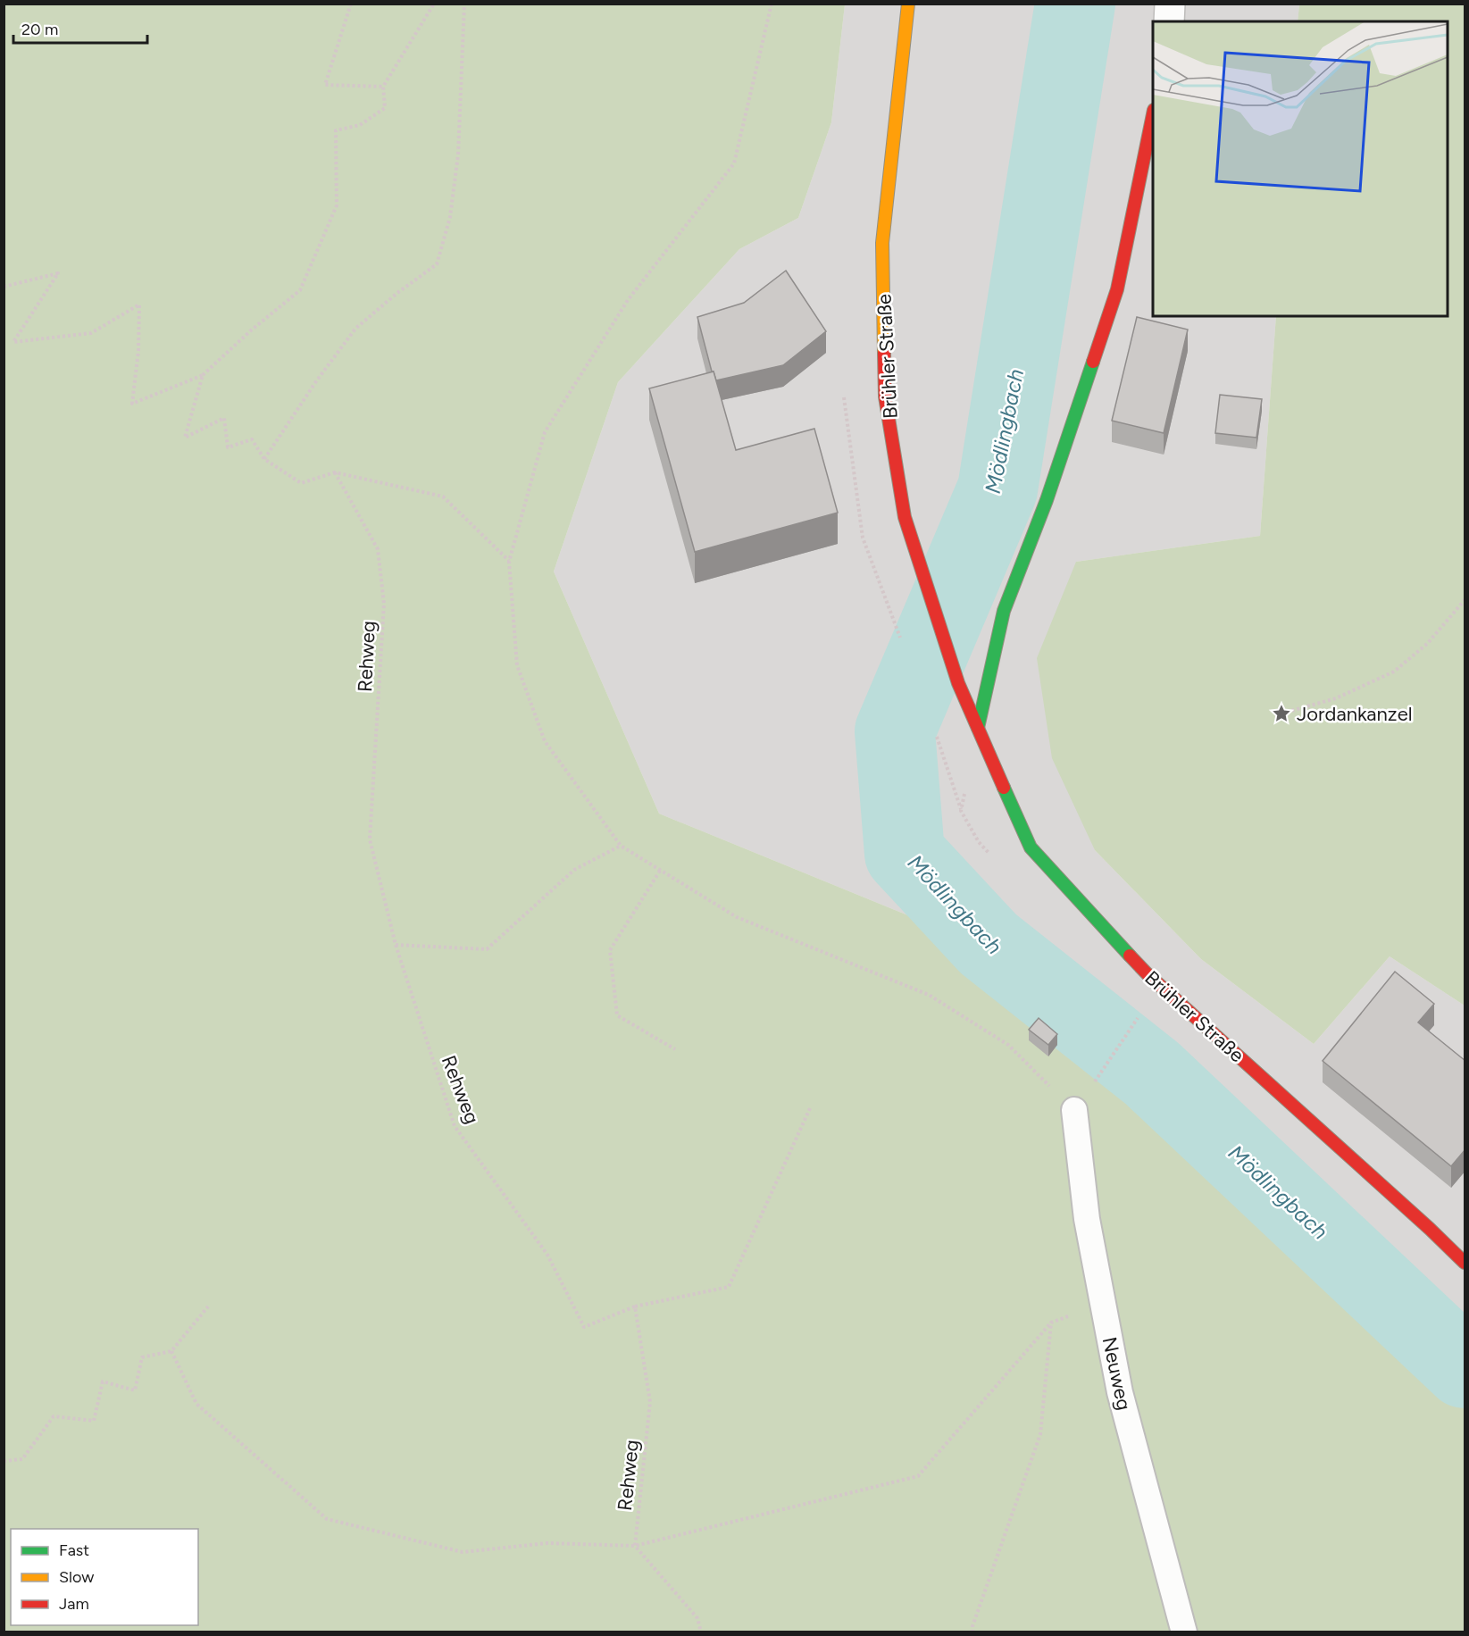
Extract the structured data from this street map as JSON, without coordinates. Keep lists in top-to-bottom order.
{
  "streets": {
    "main road": ["Brühler Straße"],
    "lane": ["Neuweg"],
    "path": ["Rehweg"]
  },
  "water": ["Mödlingbach"],
  "places": {
    "place": ["Jordankanzel"]
  },
  "legend": ["Fast", "Slow", "Jam"],
  "scale_bar": "20 m"
}
